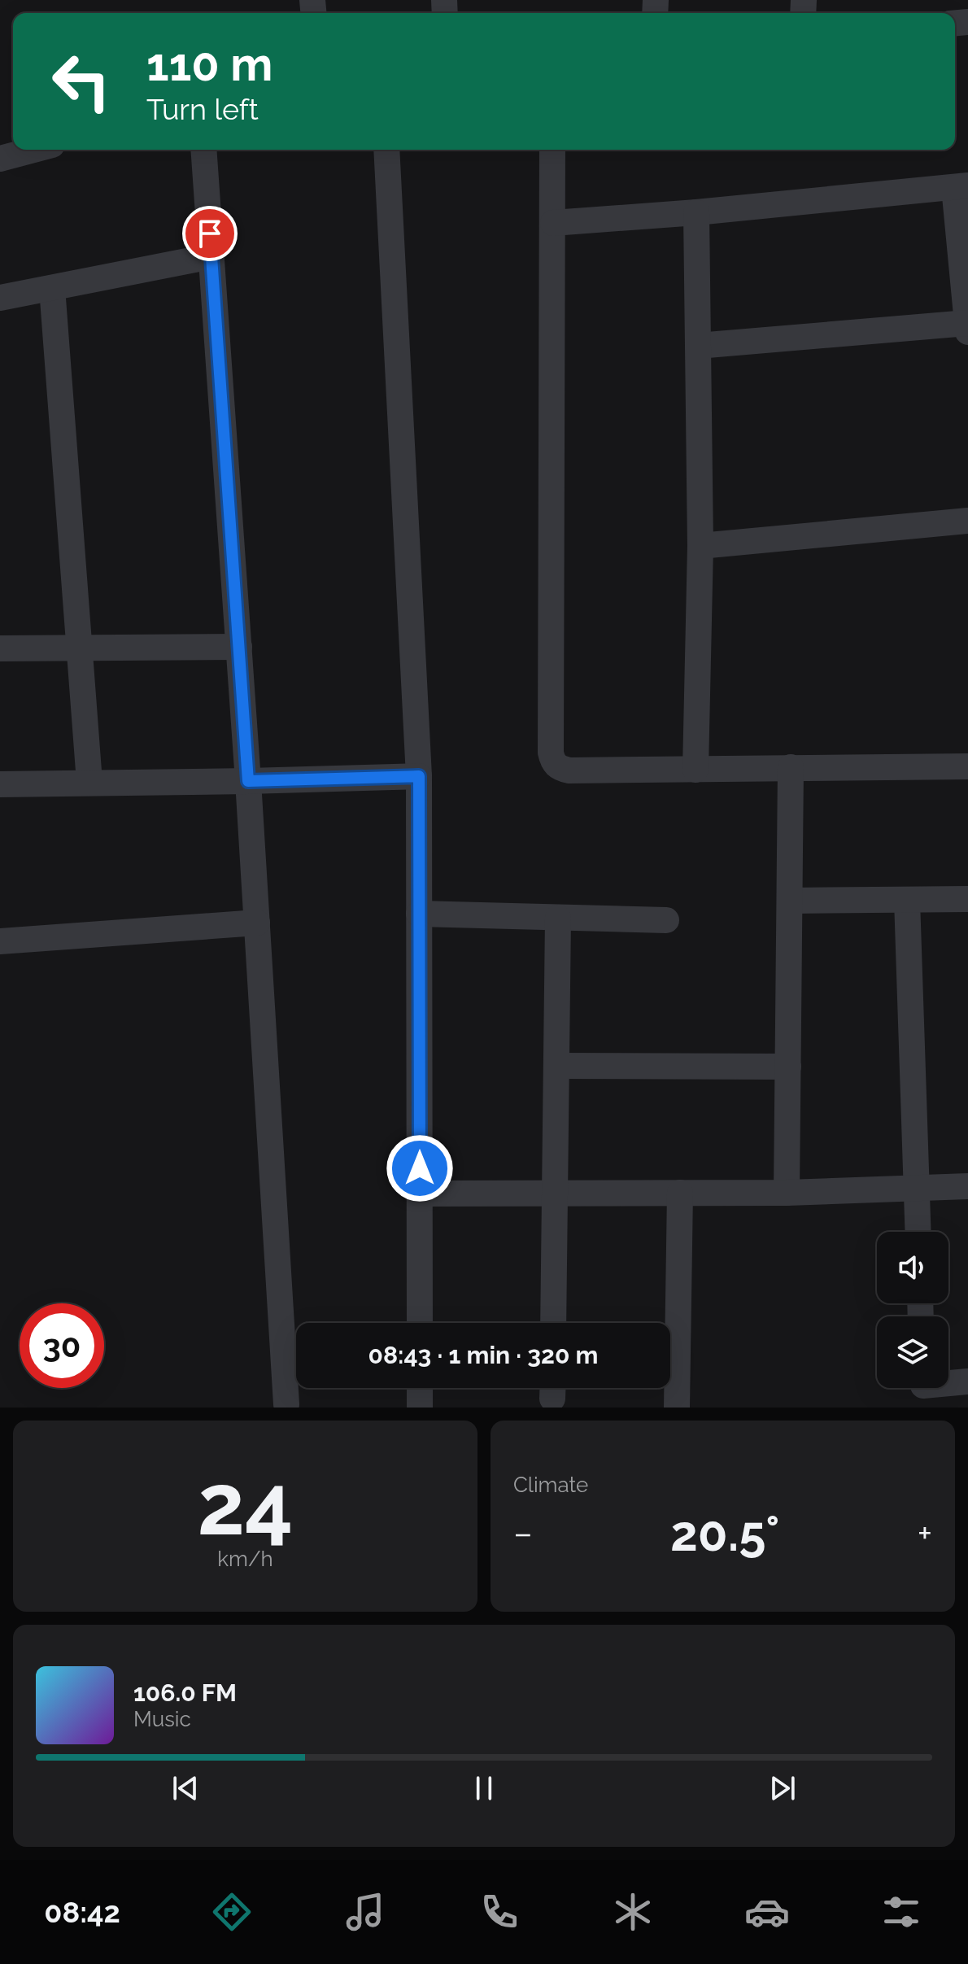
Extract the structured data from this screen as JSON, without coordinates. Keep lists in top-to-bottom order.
{
  "page": {
    "turn": ["110 m", "Turn left"],
    "limit": "30",
    "trip": "08:43 · 1 min · 320 m",
    "tile": [
      ["24", "km/h"],
      "Climate"
    ],
    "heat": ["−", "20.5°", "+"],
    "song": ["106.0 FM", "Music"],
    "tabs": "08:42"
  }
}
